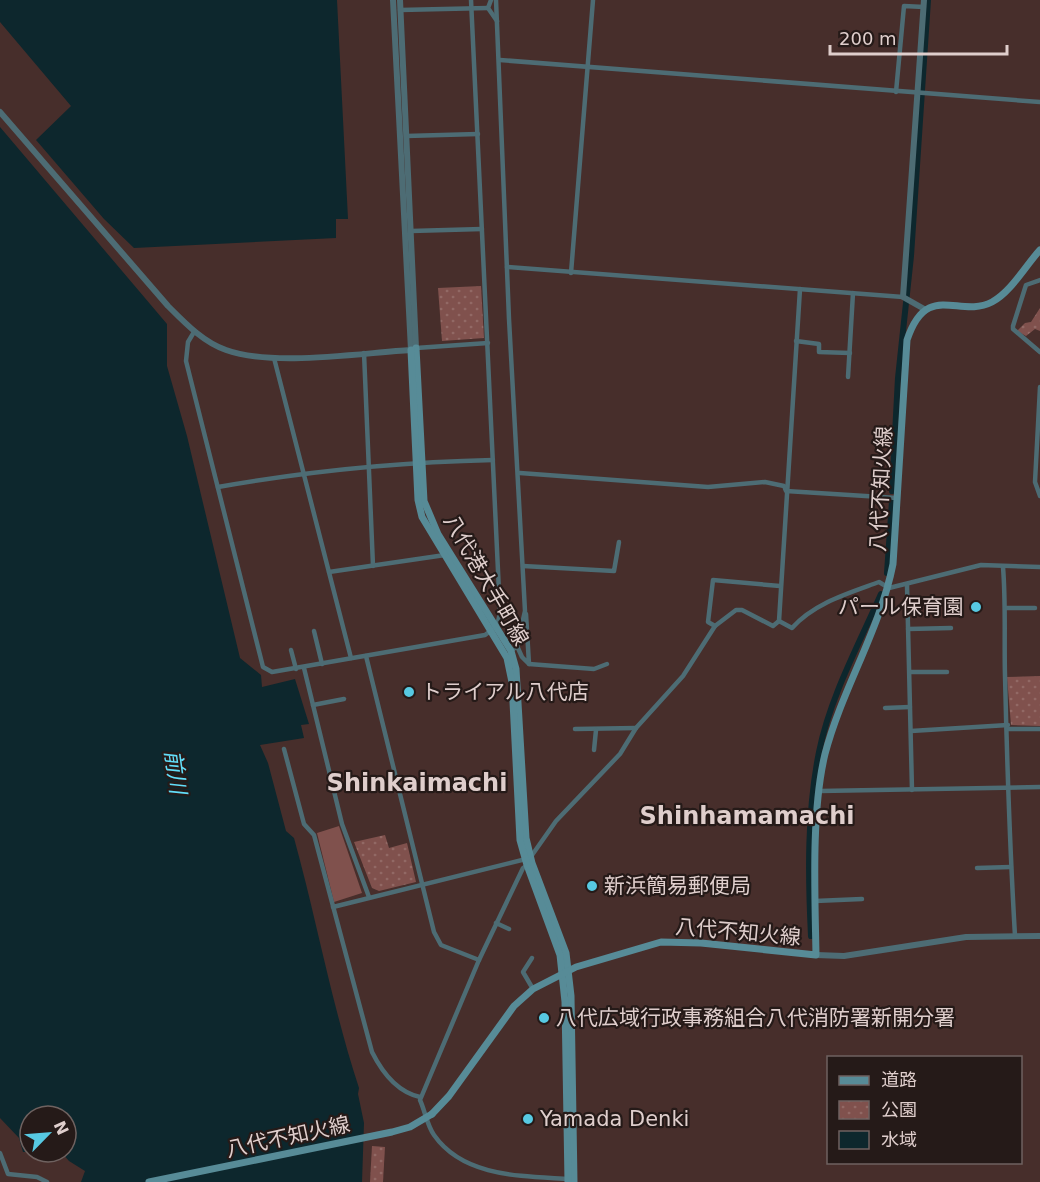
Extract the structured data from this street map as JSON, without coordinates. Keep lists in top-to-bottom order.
{
  "streets": {
    "main road": ["八代不知火線", "八代港大手町線"]
  },
  "crossings": [
    ["八代不知火線", "八代港大手町線"]
  ],
  "districts": ["Shinkaimachi", "Shinhamamachi"],
  "water": ["前川"],
  "places": [
    "パール保育園",
    "トライアル八代店",
    "新浜簡易郵便局",
    "八代広域行政事務組合八代消防署新開分署",
    "Yamada Denki"
  ],
  "legend": ["道路", "公園", "水域"],
  "scale_bar": "200 m",
  "north": "top right"
}
